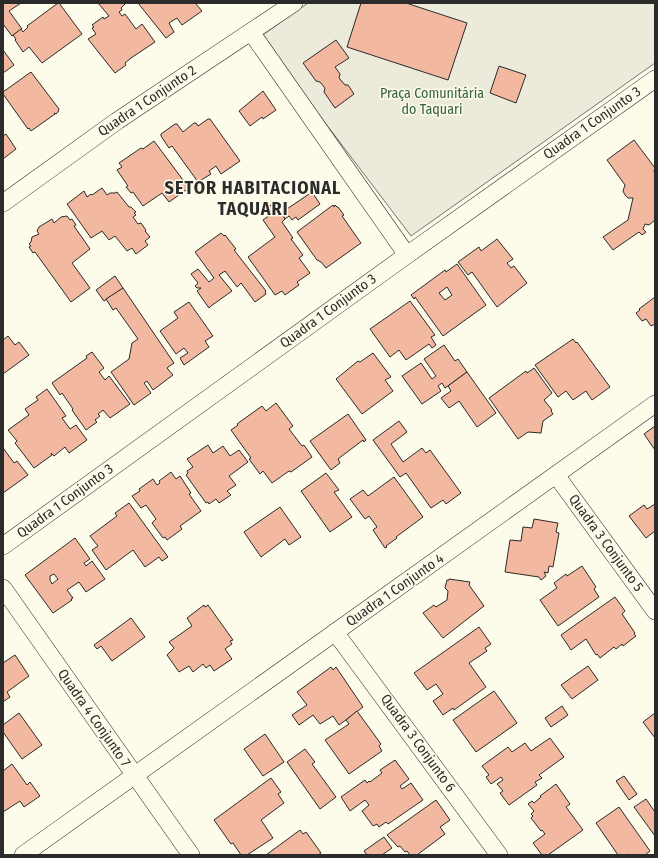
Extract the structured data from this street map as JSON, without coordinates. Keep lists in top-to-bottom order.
{
  "streets": {
    "street": [
      "Quadra 1 Conjunto 2",
      "Quadra 1 Conjunto 3",
      "Quadra 3 Conjunto 5",
      "Quadra 1 Conjunto 4",
      "Quadra 4 Conjunto 7",
      "Quadra 3 Conjunto 6"
    ]
  },
  "crossings": [
    ["Quadra 3 Conjunto 5", "Quadra 1 Conjunto 4"],
    ["Quadra 1 Conjunto 4", "Quadra 4 Conjunto 7"],
    ["Quadra 1 Conjunto 4", "Quadra 3 Conjunto 6"]
  ],
  "districts": ["SETOR HABITACIONAL TAQUARI"],
  "parks": ["Praça Comunitária do Taquari"]
}
